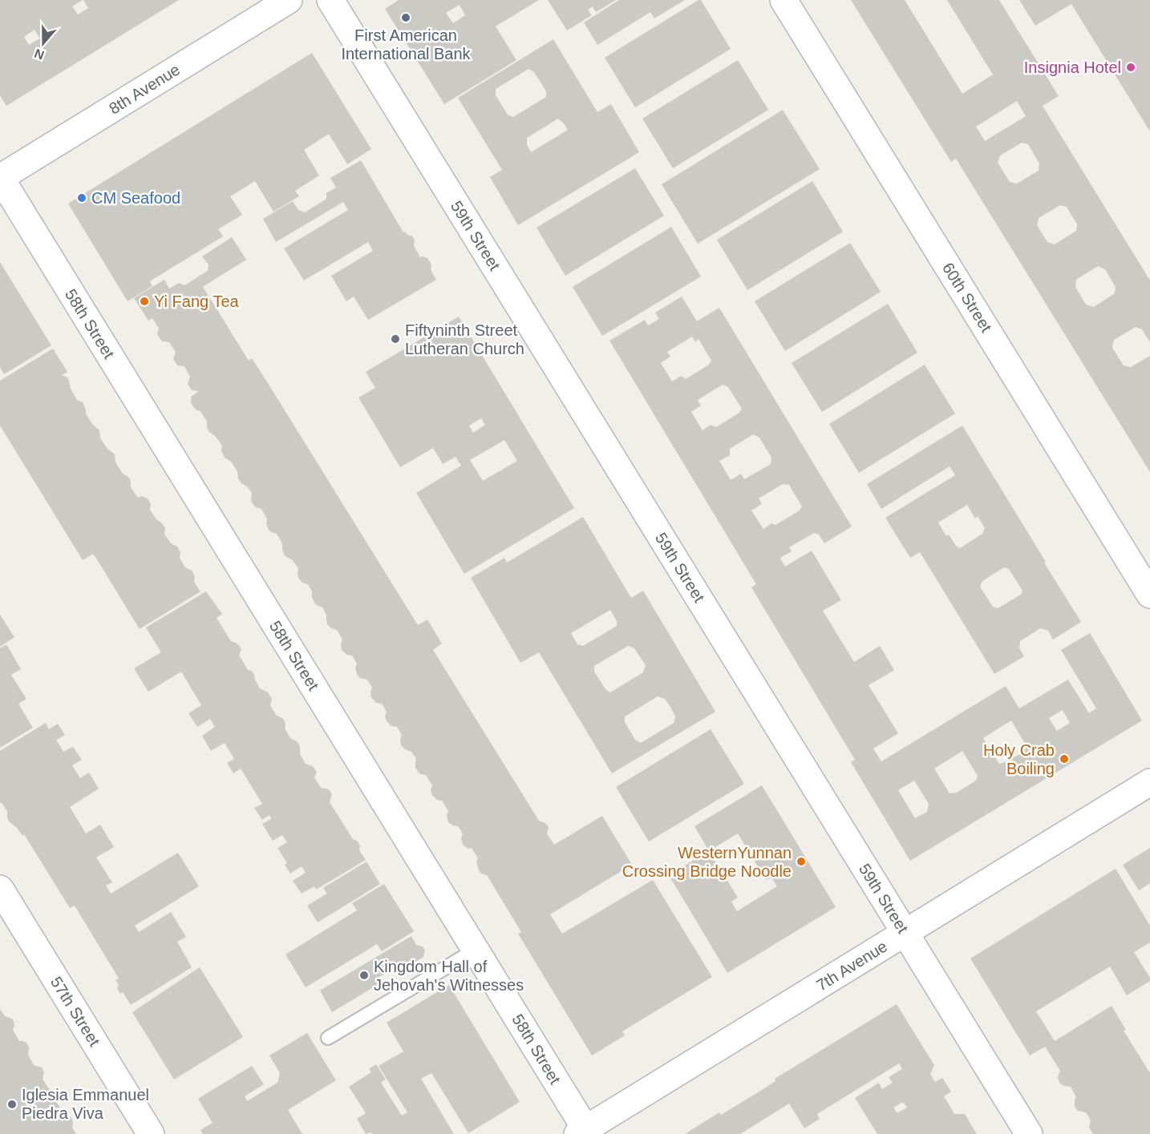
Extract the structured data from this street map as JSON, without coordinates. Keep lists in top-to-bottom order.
{
  "streets": {
    "street": [
      "8th Avenue",
      "59th Street",
      "60th Street",
      "58th Street",
      "7th Avenue",
      "57th Street"
    ]
  },
  "crossings": [
    ["8th Avenue", "58th Street"],
    ["59th Street", "7th Avenue"],
    ["58th Street", "7th Avenue"]
  ],
  "places": [
    "First American International Bank",
    "Insignia Hotel",
    "CM Seafood",
    "Yi Fang Tea",
    "Fiftyninth Street Lutheran Church",
    "Holy Crab Boiling",
    "WesternYunnan Crossing Bridge Noodle",
    "Kingdom Hall of Jehovah's Witnesses",
    "Iglesia Emmanuel Piedra Viva"
  ],
  "north": "bottom"
}
